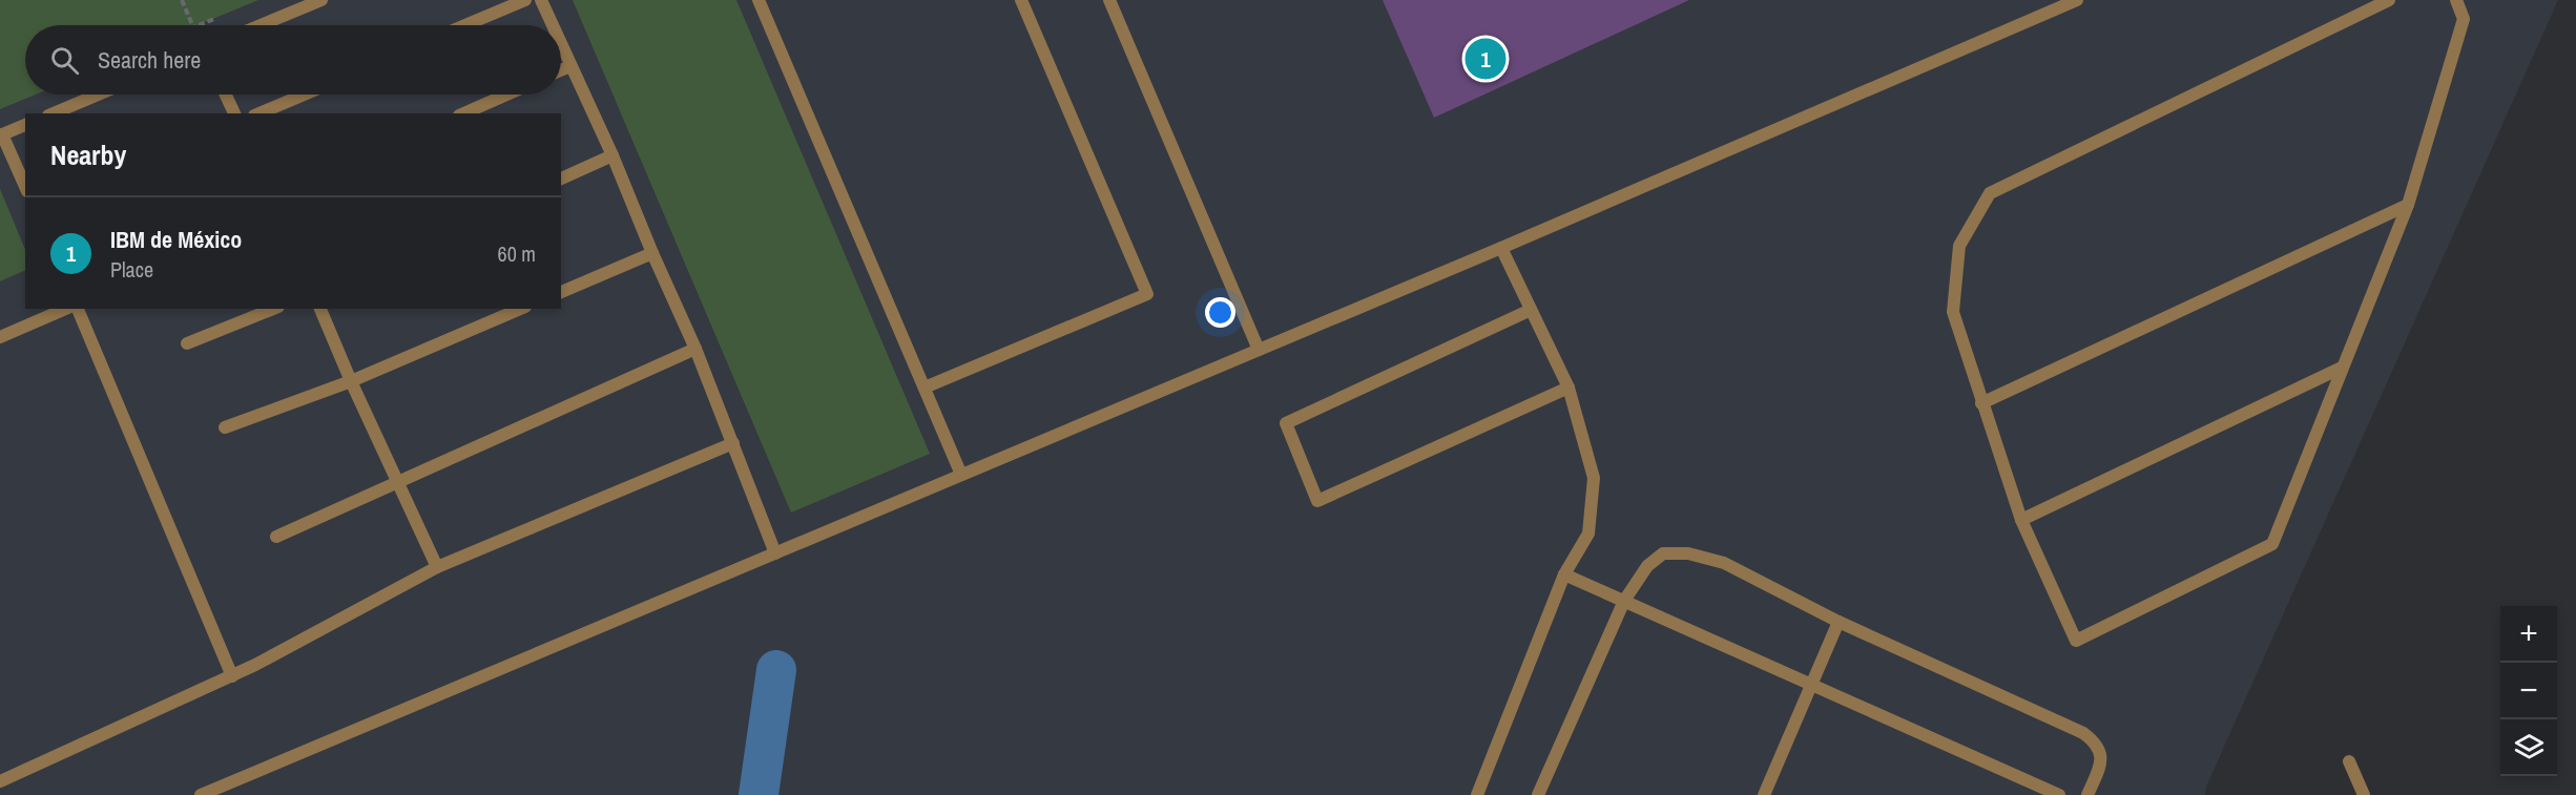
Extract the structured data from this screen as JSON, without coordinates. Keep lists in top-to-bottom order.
{
  "page": {
    "search": "Search here",
    "pins": "1",
    "heading": "Nearby",
    "list": [
      {
        "mark": "1",
        "name": "IBM de México",
        "note": "Place",
        "value": "60 m"
      }
    ],
    "map_buttons": ["+", "−"]
  }
}
